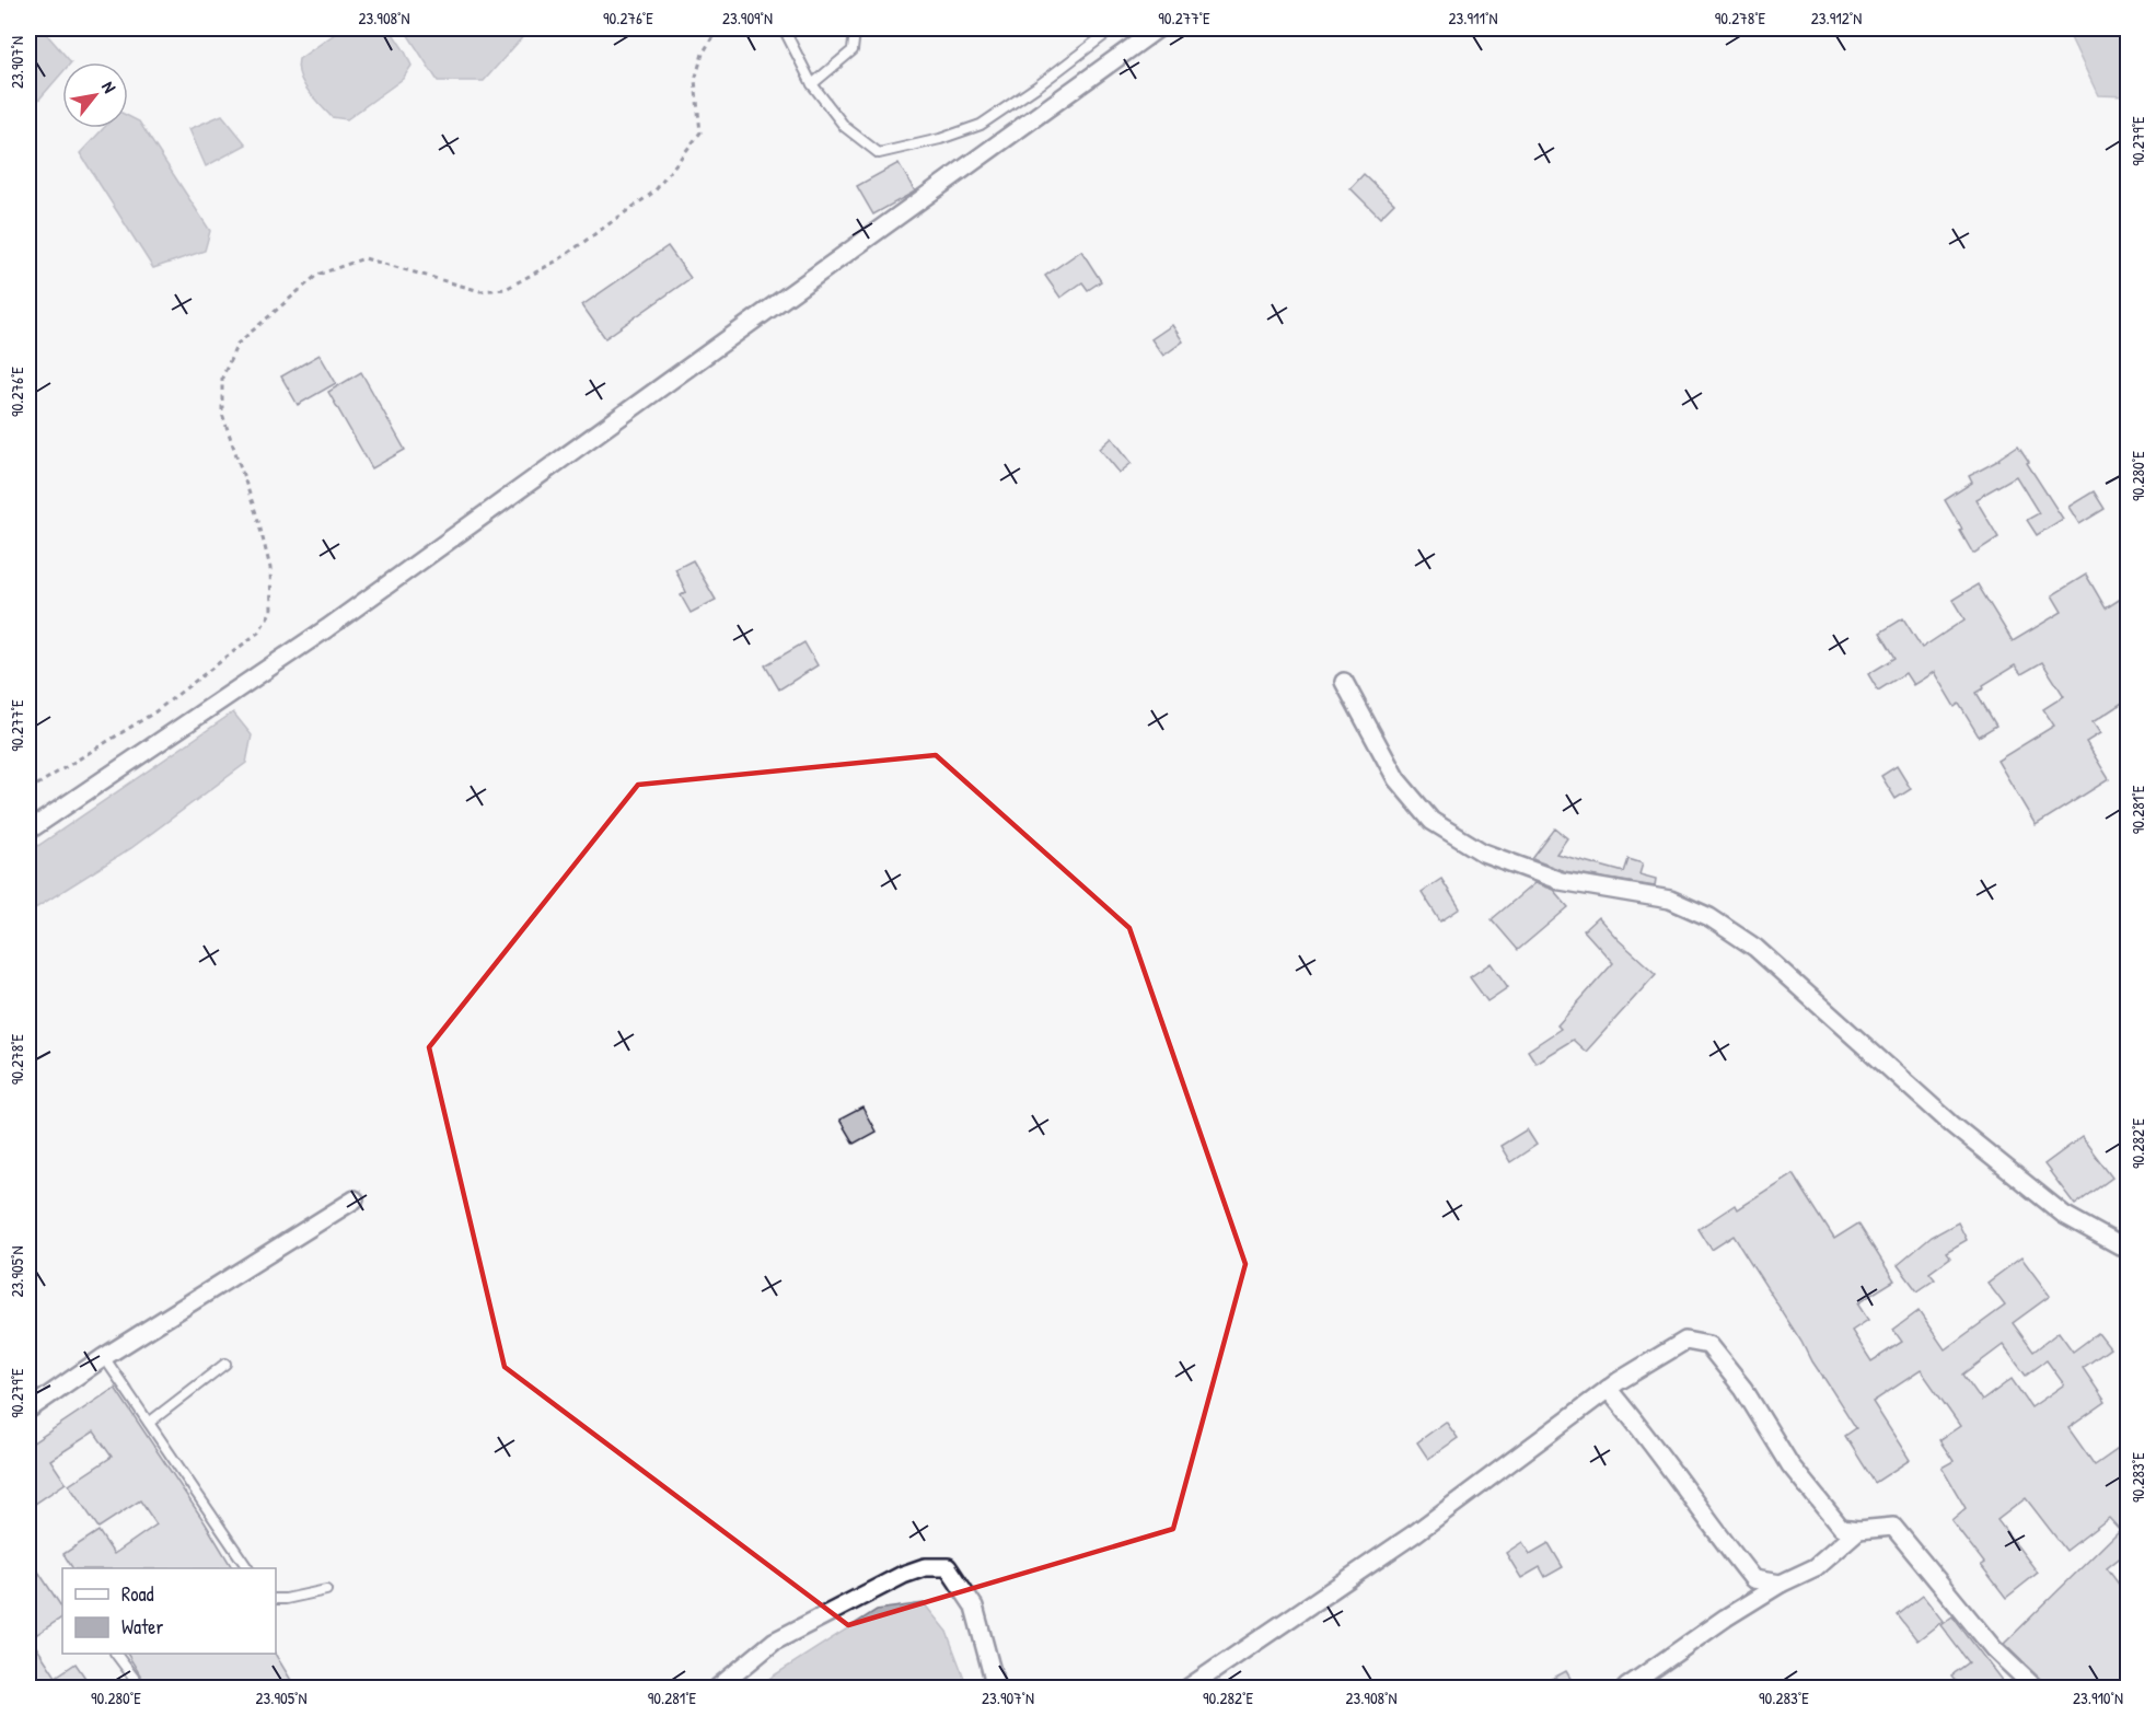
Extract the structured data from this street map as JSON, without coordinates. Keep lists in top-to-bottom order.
{
  "legend": ["Road", "Water"],
  "north": "top right",
  "coordinates": [
    "23.908°N",
    "90.276°E",
    "23.909°N",
    "90.277°E",
    "23.911°N",
    "90.278°E",
    "23.912°N",
    "23.907°N",
    "90.279°E",
    "90.280°E",
    "90.281°E",
    "90.282°E",
    "23.905°N",
    "90.283°E",
    "23.910°N"
  ]
}
